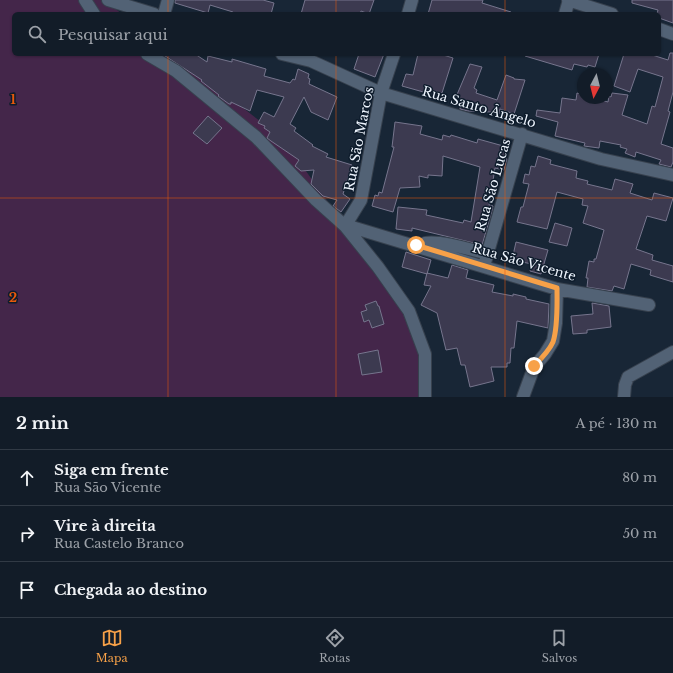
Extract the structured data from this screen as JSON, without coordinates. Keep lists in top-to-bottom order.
{
  "streets": {
    "street": [
      "Rua Santo Ângelo",
      "Rua São Marcos",
      "Rua São Lucas",
      "Rua São Vicente"
    ]
  },
  "crossings": [
    ["Rua Santo Ângelo", "Rua São Marcos"],
    ["Rua Santo Ângelo", "Rua São Lucas"],
    ["Rua São Marcos", "Rua São Vicente"],
    ["Rua São Lucas", "Rua São Vicente"]
  ],
  "north": "bottom",
  "page": {
    "search": "Pesquisar aqui",
    "heading": ["2 min", "A pé · 130 m"],
    "list": [
      ["Siga em frente", "Rua São Vicente", "80 m"],
      ["Vire à direita", "Rua Castelo Branco", "50 m"],
      "Chegada ao destino"
    ],
    "nav": ["Mapa", "Rotas", "Salvos"]
  },
  "grid": {
    "rows": ["1", "2"]
  }
}
